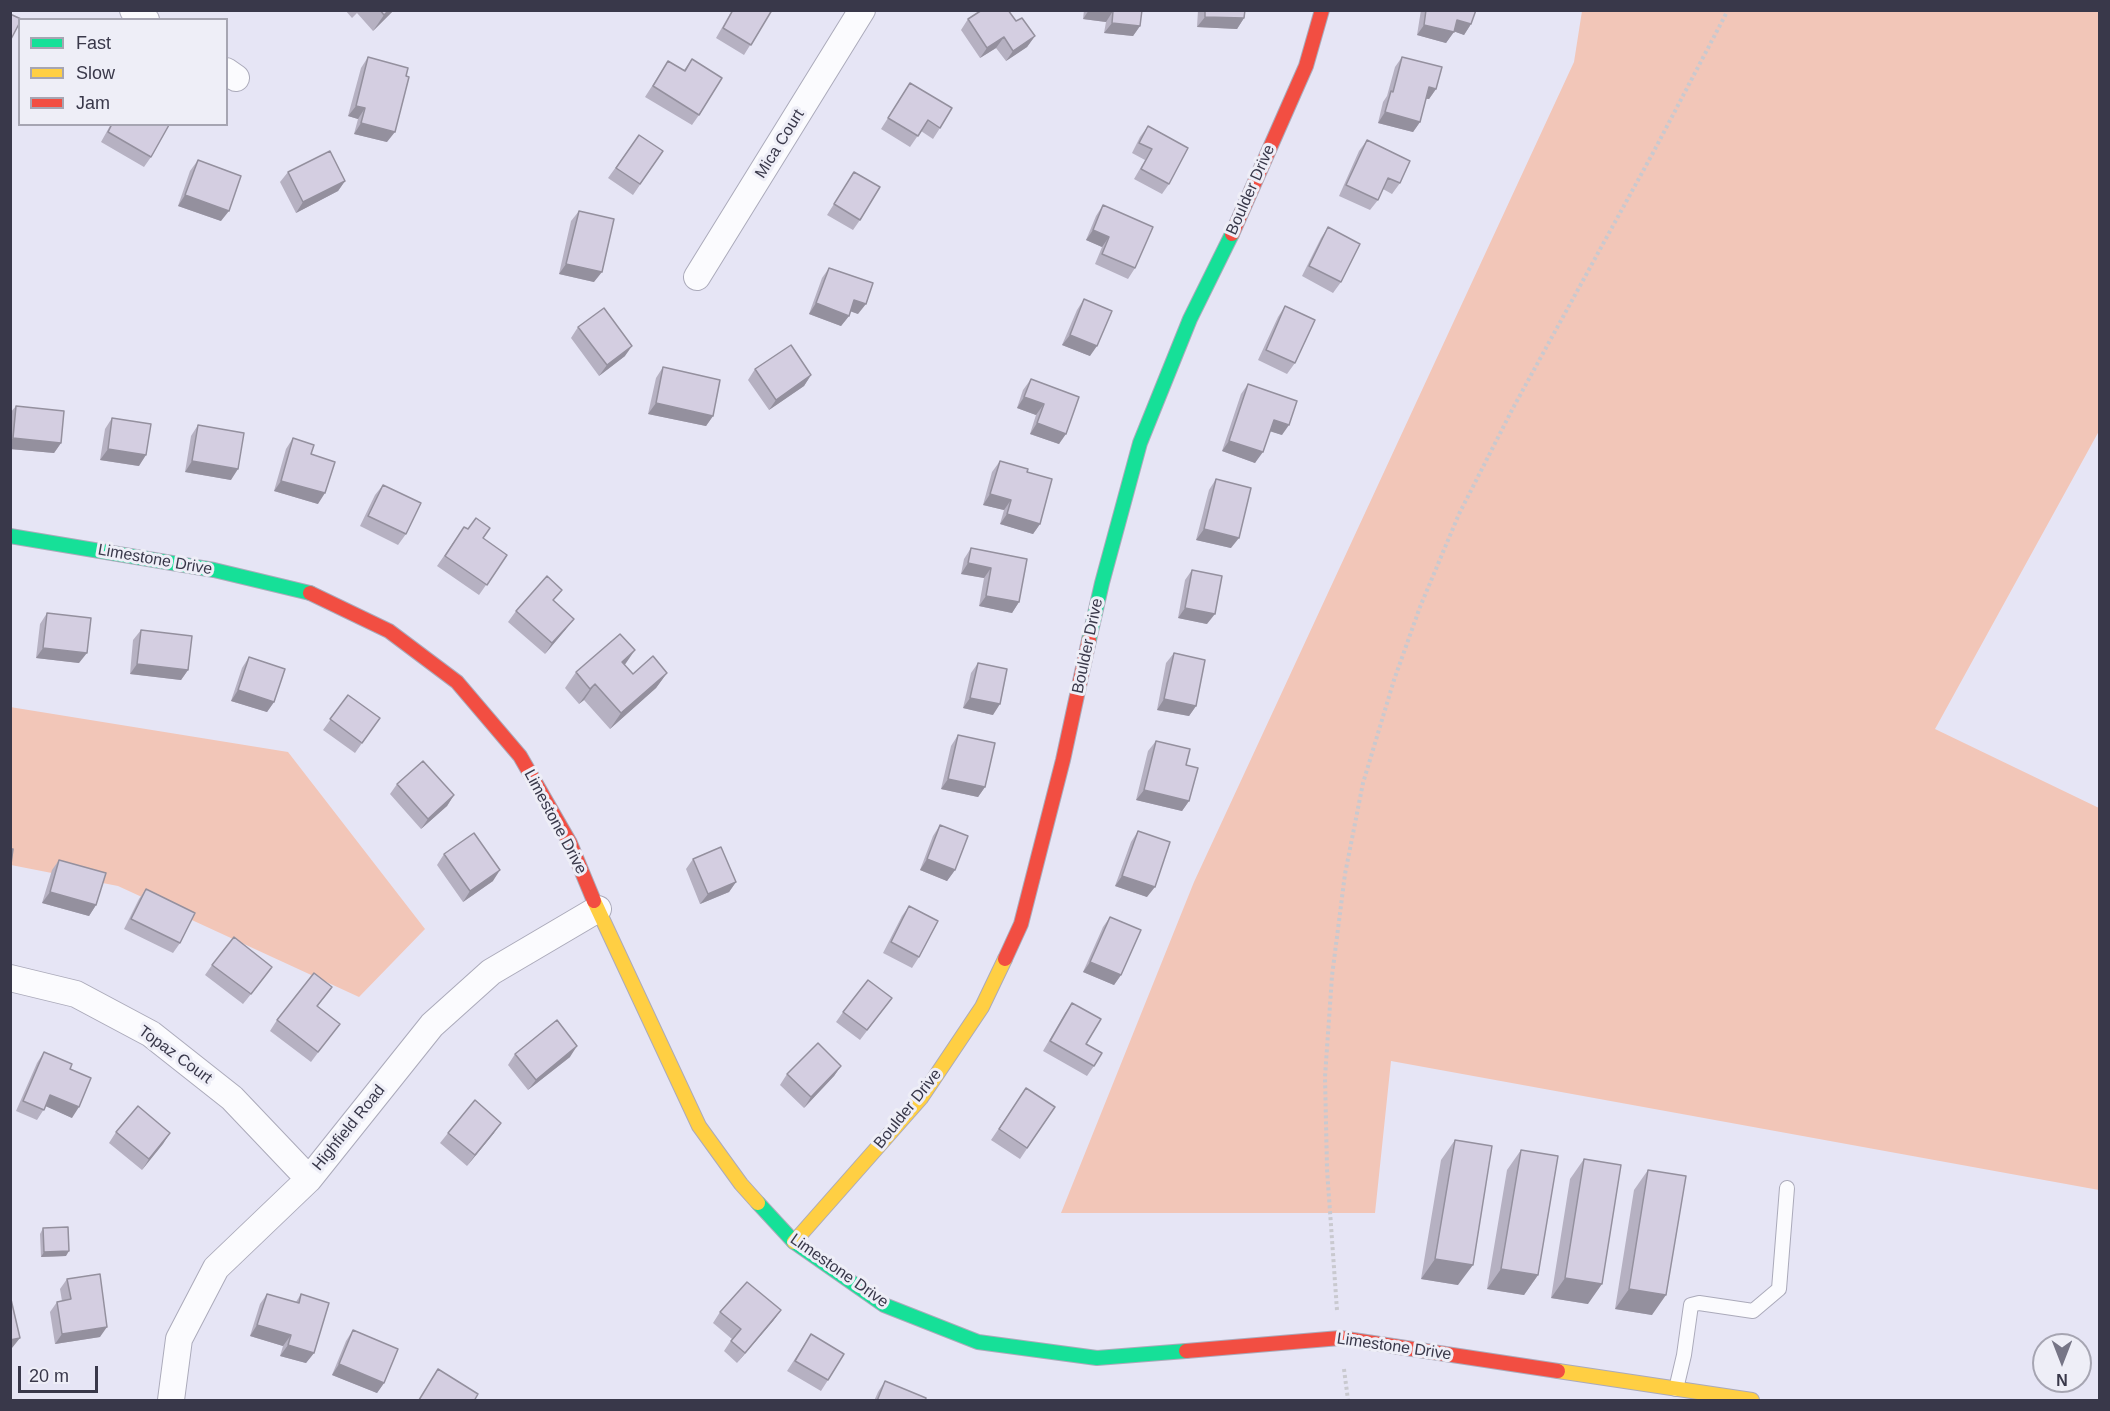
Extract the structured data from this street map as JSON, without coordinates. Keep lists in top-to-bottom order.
{
  "streets": {
    "street": [
      "Mica Court",
      "Boulder Drive",
      "Limestone Drive",
      "Topaz Court",
      "Highfield Road"
    ]
  },
  "crossings": [
    ["Boulder Drive", "Limestone Drive"],
    ["Limestone Drive", "Highfield Road"],
    ["Topaz Court", "Highfield Road"]
  ],
  "legend": ["Fast", "Slow", "Jam"],
  "scale_bar": "20 m",
  "north": "bottom"
}
